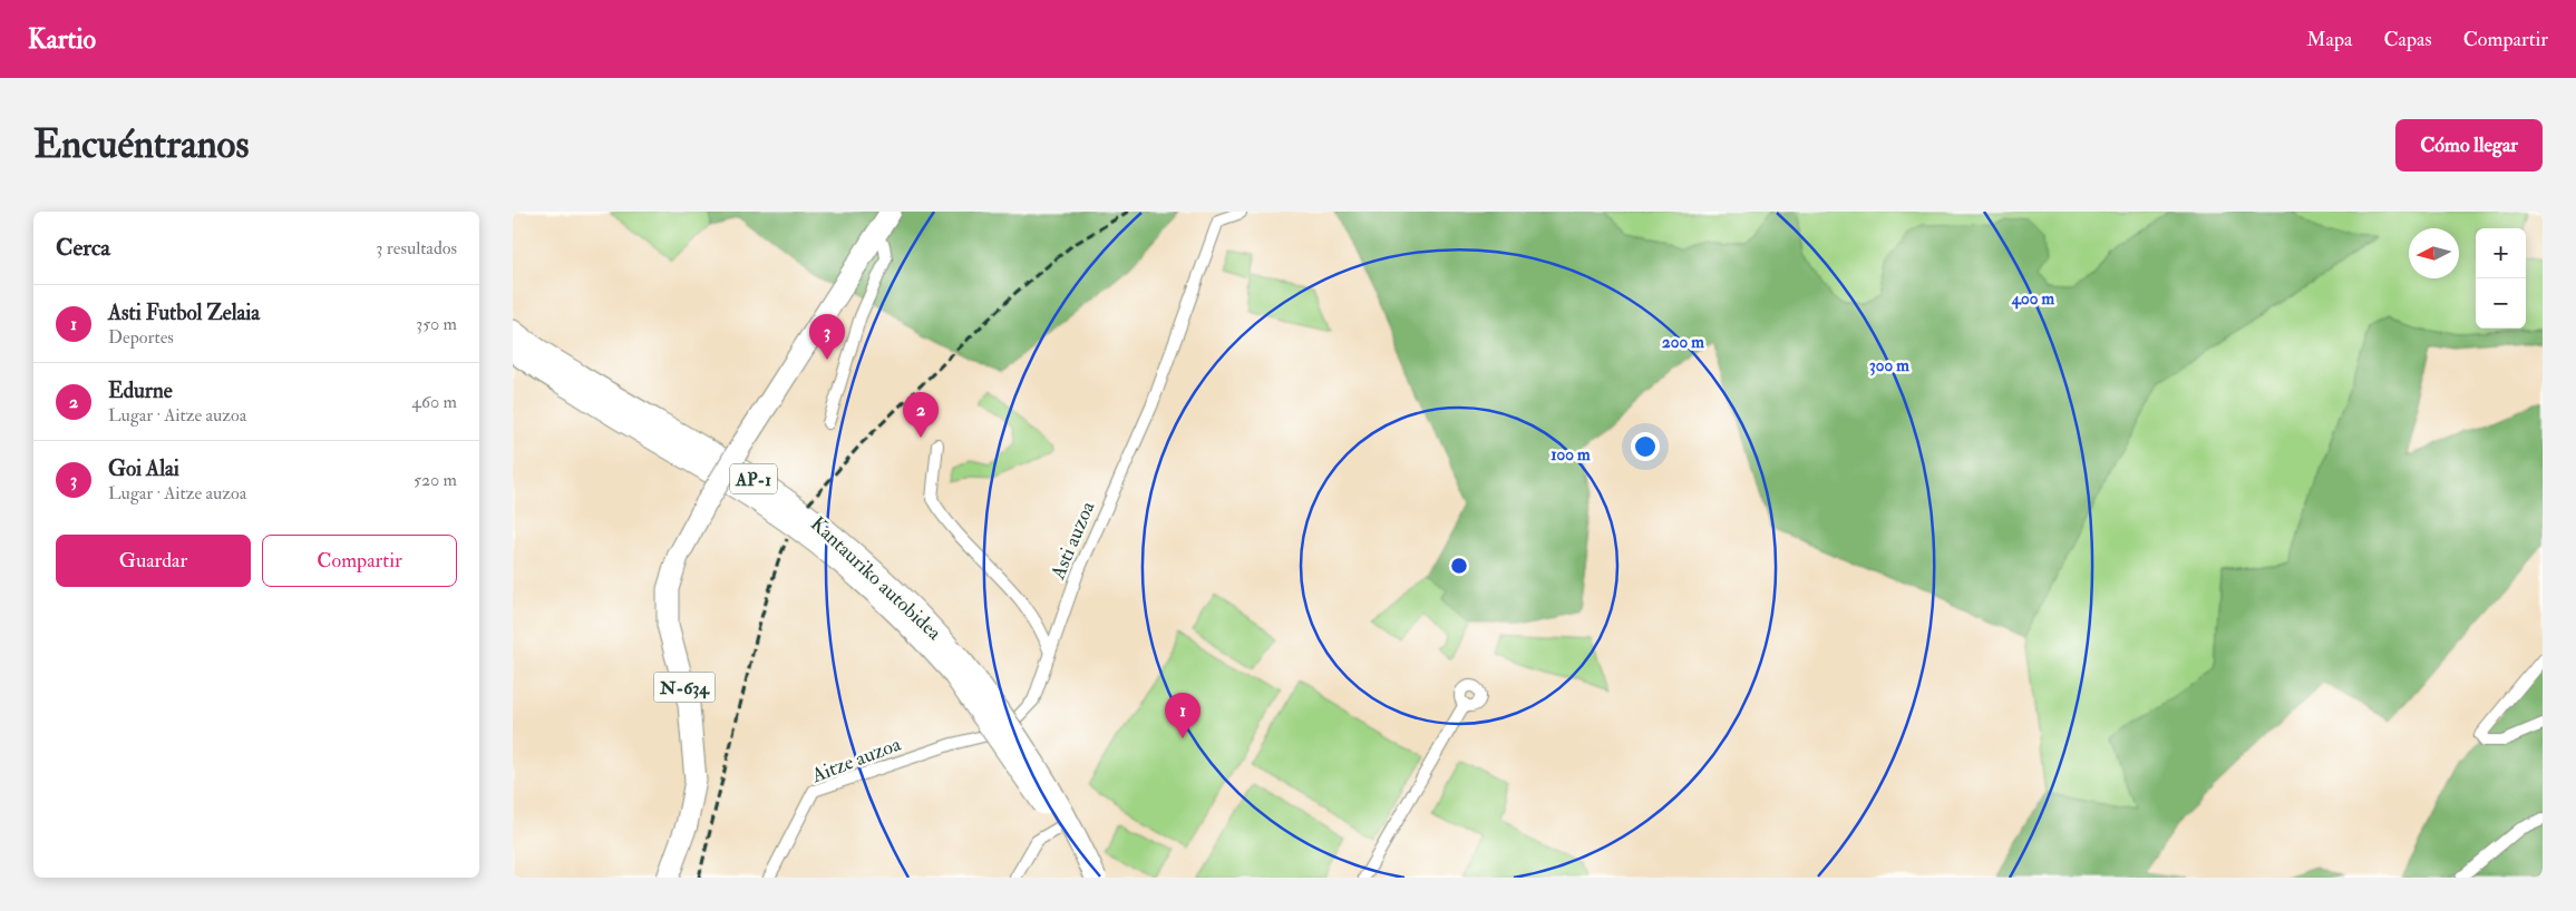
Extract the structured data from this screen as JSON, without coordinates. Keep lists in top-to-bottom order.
{
  "streets": {
    "highway": ["AP-1", "Kantauriko autobidea", "N-634"],
    "street": ["Asti auzoa", "Aitze auzoa"]
  },
  "crossings": [
    ["Asti auzoa", "Aitze auzoa"]
  ],
  "north": "left",
  "page": {
    "header": "Kartio",
    "nav": ["Mapa", "Capas", "Compartir"],
    "buttons": [
      "Cómo llegar",
      ["Guardar", "Compartir"]
    ],
    "title": "Encuéntranos",
    "heading": ["Cerca", "3 resultados"],
    "map_buttons": ["+", "−"],
    "list": [
      {
        "mark": "1",
        "name": "Asti Futbol Zelaia",
        "note": "Deportes",
        "value": "350 m"
      },
      {
        "mark": "2",
        "name": "Edurne",
        "note": "Lugar · Aitze auzoa",
        "value": "460 m"
      },
      {
        "mark": "3",
        "name": "Goi Alai",
        "note": "Lugar · Aitze auzoa",
        "value": "520 m"
      }
    ],
    "pins": ["3", "2", "1"]
  },
  "rings": [
    "400 m",
    "200 m",
    "300 m",
    "100 m"
  ]
}
